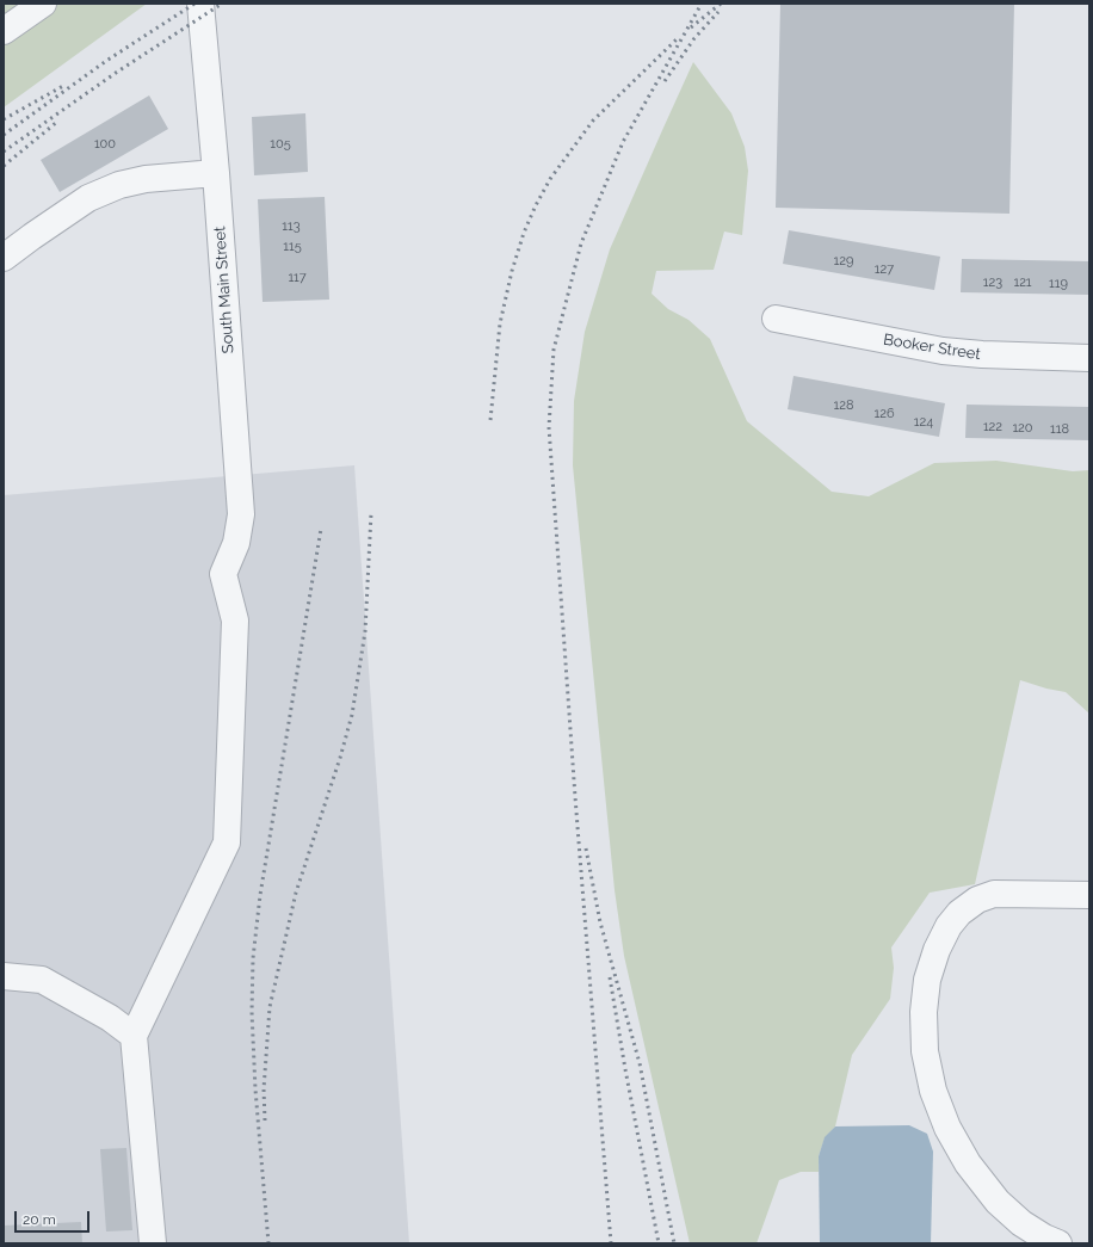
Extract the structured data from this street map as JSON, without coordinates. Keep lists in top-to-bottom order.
{
  "streets": {
    "street": ["South Main Street", "Booker Street"]
  },
  "house_numbers": [
    "100",
    "105",
    "113",
    "115",
    "129",
    "127",
    "117",
    "123",
    "121",
    "119",
    "128",
    "126",
    "124",
    "122",
    "120",
    "118"
  ],
  "scale_bar": "20 m"
}
